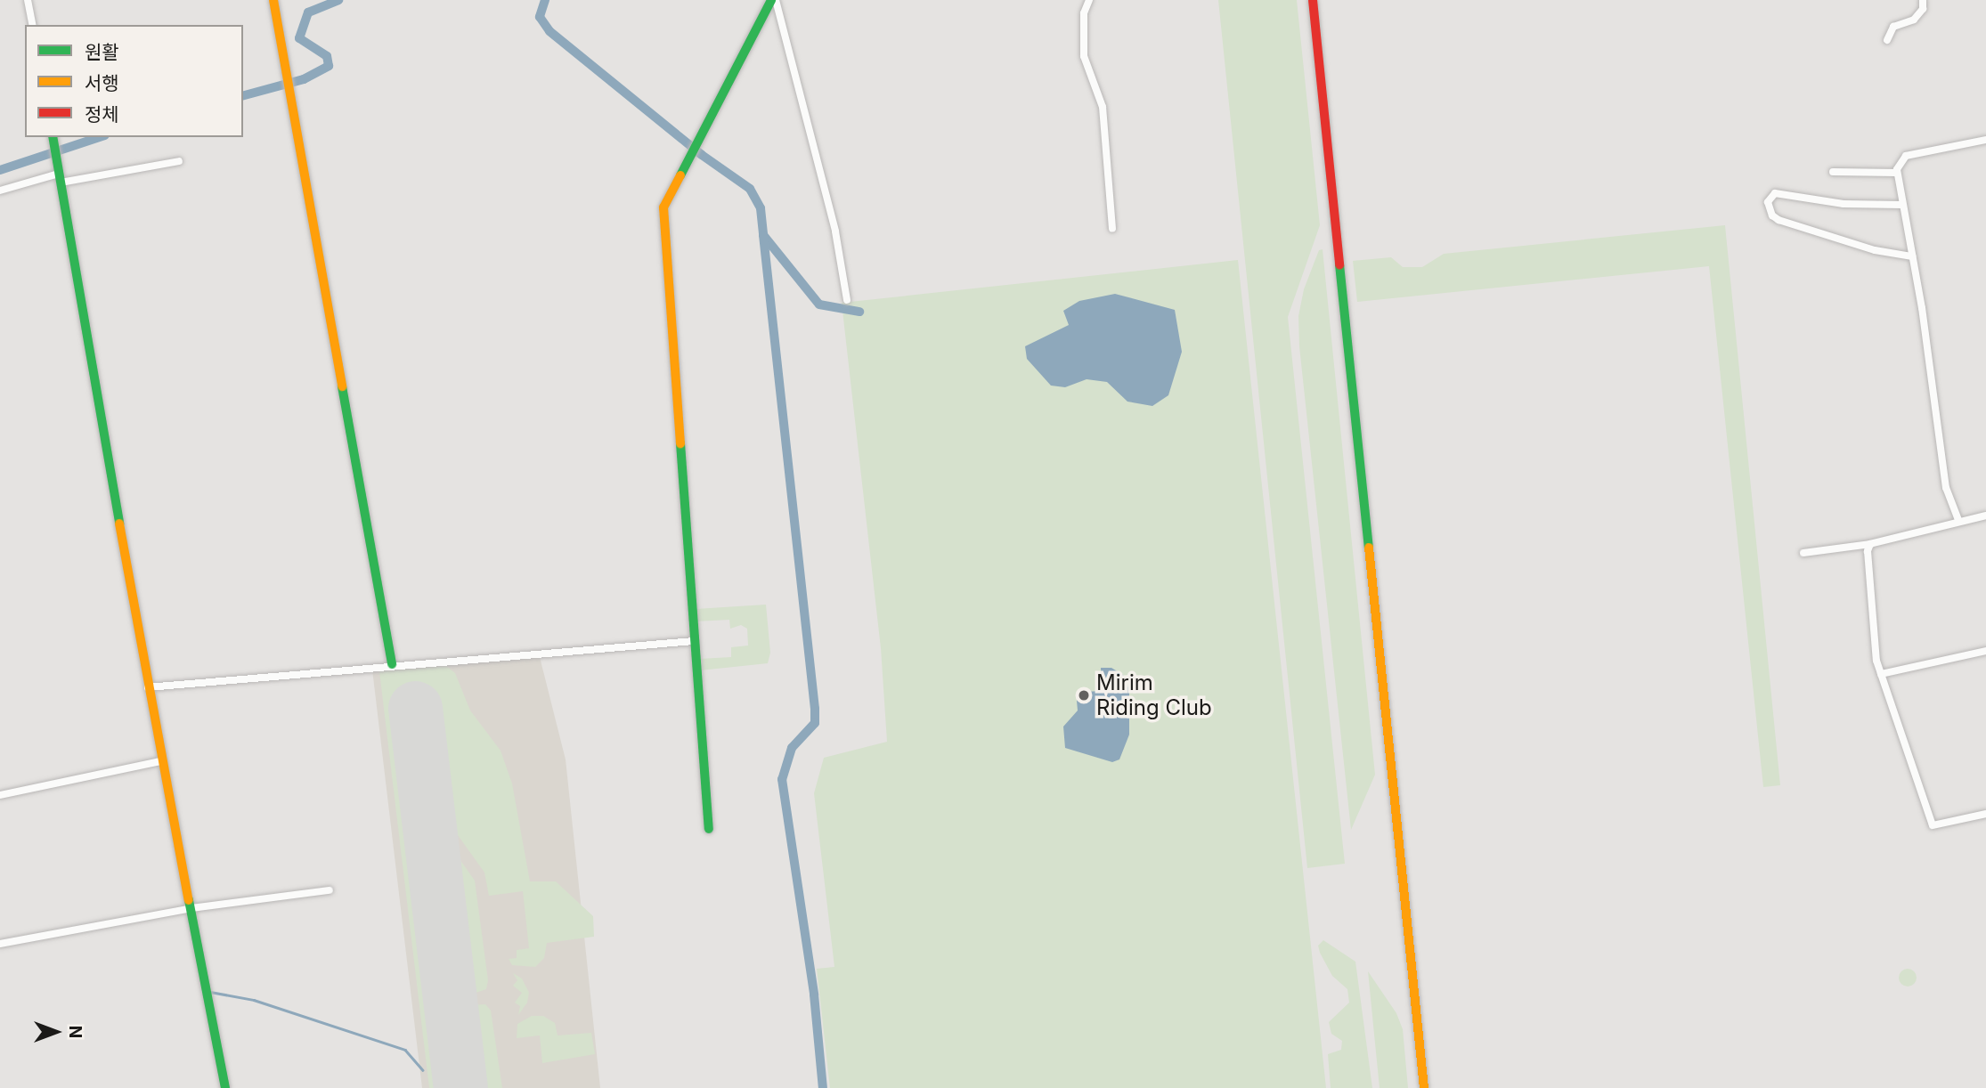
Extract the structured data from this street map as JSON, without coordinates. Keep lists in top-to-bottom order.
{
  "places": ["Mirim Riding Club"],
  "legend": ["원활", "서행", "정체"],
  "north": "right"
}
